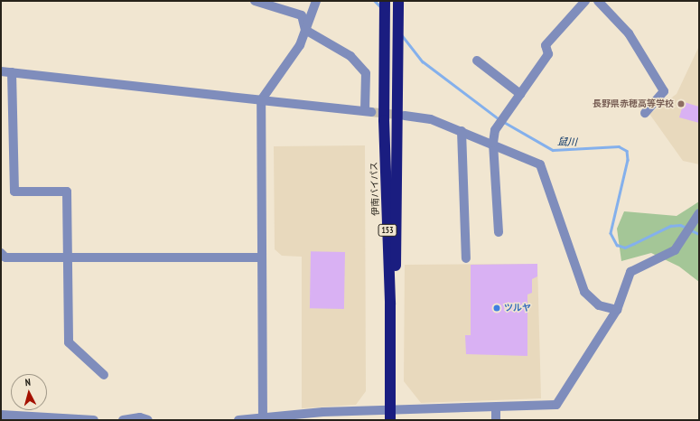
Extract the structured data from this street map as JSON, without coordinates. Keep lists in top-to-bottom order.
{
  "streets": {
    "highway": ["伊南バイパス", "153"]
  },
  "crossings": [
    ["伊南バイパス", "153"]
  ],
  "water": ["鼠川"],
  "places": ["長野県赤穂高等学校", "ツルヤ"],
  "north": "top"
}
